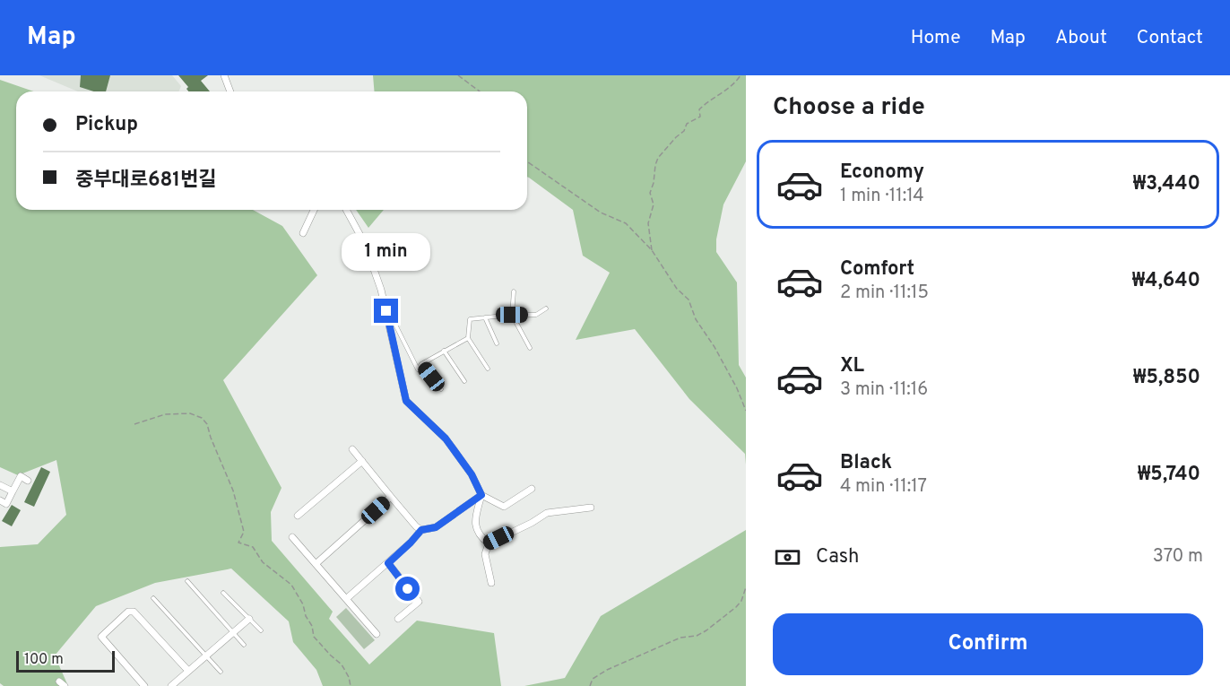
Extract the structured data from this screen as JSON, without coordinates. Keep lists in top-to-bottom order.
{
  "scale_bar": "100 m",
  "page": {
    "header": "Map",
    "nav": [
      "Home",
      "Map",
      "About",
      "Contact"
    ],
    "heading": "Choose a ride",
    "banner": ["Pickup", "중부대로681번길"],
    "list": [
      {
        "name": "Economy",
        "note": "1 min · 11:14",
        "value": "₩3,440"
      },
      {
        "name": "Comfort",
        "note": "2 min · 11:15",
        "value": "₩4,640"
      },
      {
        "name": "XL",
        "note": "3 min · 11:16",
        "value": "₩5,850"
      },
      {
        "name": "Black",
        "note": "4 min · 11:17",
        "value": "₩5,740"
      }
    ],
    "bubble": "1 min",
    "pay": ["Cash", "370 m"],
    "buttons": "Confirm",
    "scale": "100 m"
  }
}
